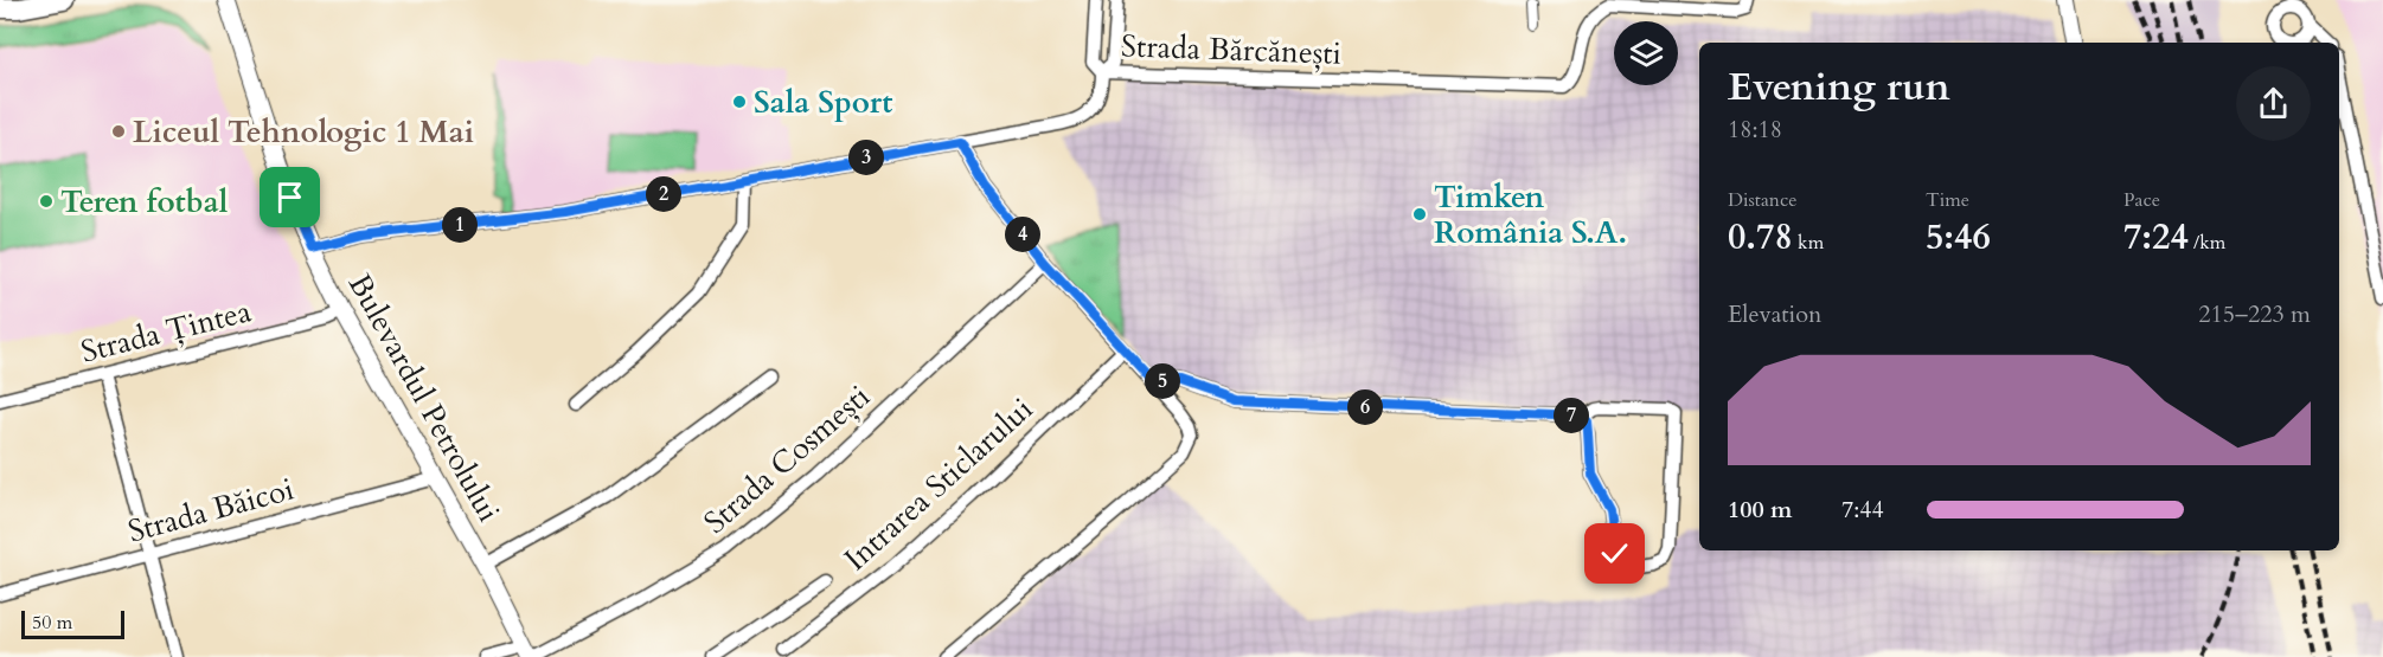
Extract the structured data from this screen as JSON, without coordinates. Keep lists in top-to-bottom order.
{
  "streets": {
    "street": [
      "Strada Bărcănești",
      "Strada Țintea",
      "Bulevardul Petrolului",
      "Strada Cosmești",
      "Intrarea Sticlarului",
      "Strada Băicoi"
    ]
  },
  "crossings": [
    ["Strada Bărcănești", "Bulevardul Petrolului"],
    ["Strada Țintea", "Bulevardul Petrolului"],
    ["Bulevardul Petrolului", "Strada Cosmești"],
    ["Bulevardul Petrolului", "Strada Băicoi"]
  ],
  "places": [
    "Sala Sport",
    "Liceul Tehnologic 1 Mai",
    "Teren fotbal",
    "Timken România S.A."
  ],
  "scale_bar": "50 m",
  "page": {
    "heading": ["Evening run", "18:18"],
    "pins": [
      "3",
      "2",
      "1",
      "4",
      "5",
      "6",
      "7"
    ],
    "stats": [
      ["Distance", "0.78 km"],
      ["Time", "5:46"],
      ["Pace", "7:24 /km"]
    ],
    "chart": ["Elevation", "215–223 m"],
    "list": [
      {
        "name": "100 m",
        "note": "7:44"
      }
    ],
    "scale": "50 m"
  }
}
